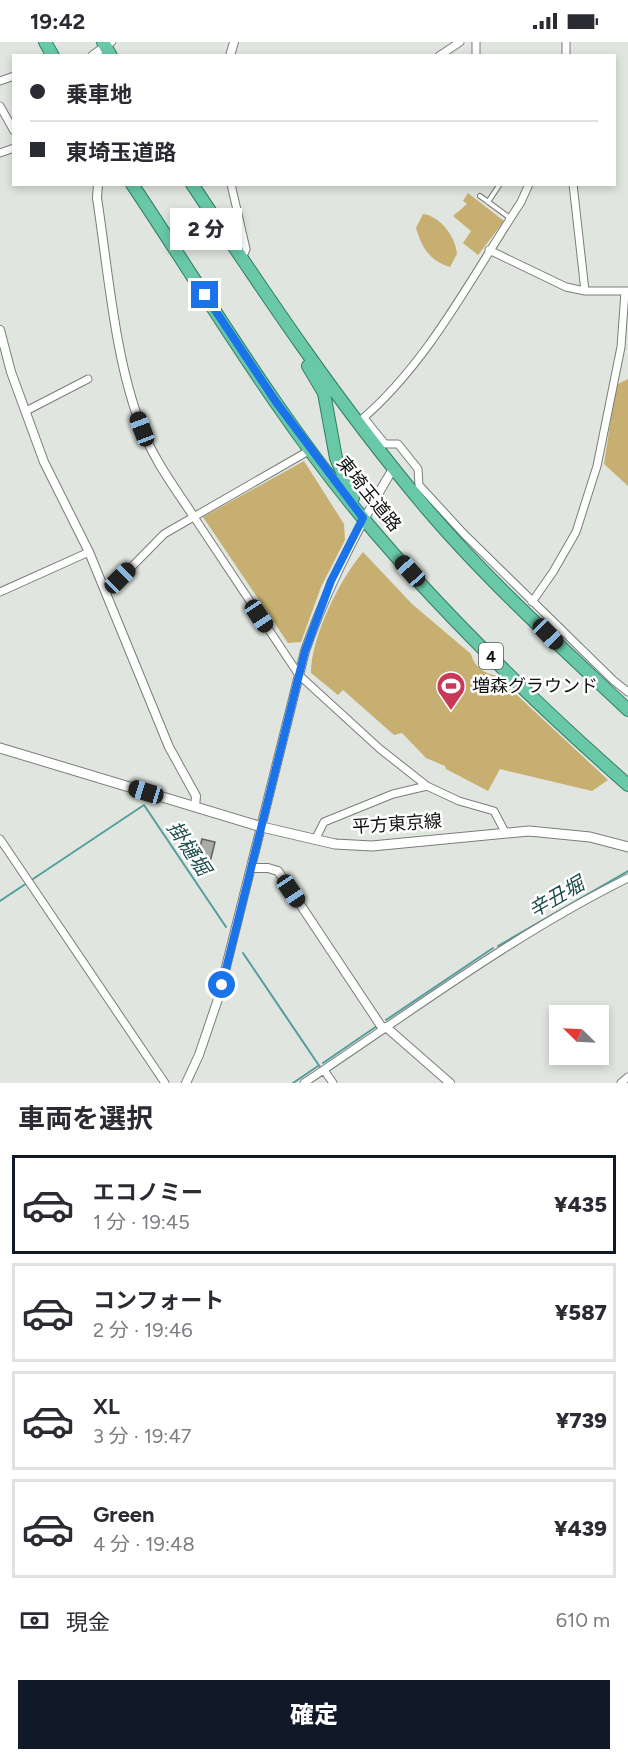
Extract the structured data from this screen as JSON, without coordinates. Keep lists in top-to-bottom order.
{
  "streets": {
    "highway": ["東埼玉道路", "4"],
    "main road": ["平方東京線"]
  },
  "water": ["掛樋堀", "辛丑堀"],
  "places": {
    "sports": ["増森グラウンド"]
  },
  "north": "top left",
  "page": {
    "status": "19:42",
    "banner": ["乗車地", "東埼玉道路"],
    "bubble": "2 分",
    "heading": "車両を選択",
    "list": [
      {
        "name": "エコノミー",
        "note": "1 分 · 19:45",
        "value": "¥435"
      },
      {
        "name": "コンフォート",
        "note": "2 分 · 19:46",
        "value": "¥587"
      },
      {
        "name": "XL",
        "note": "3 分 · 19:47",
        "value": "¥739"
      },
      {
        "name": "Green",
        "note": "4 分 · 19:48",
        "value": "¥439"
      }
    ],
    "pay": ["現金", "610 m"],
    "buttons": "確定"
  }
}
